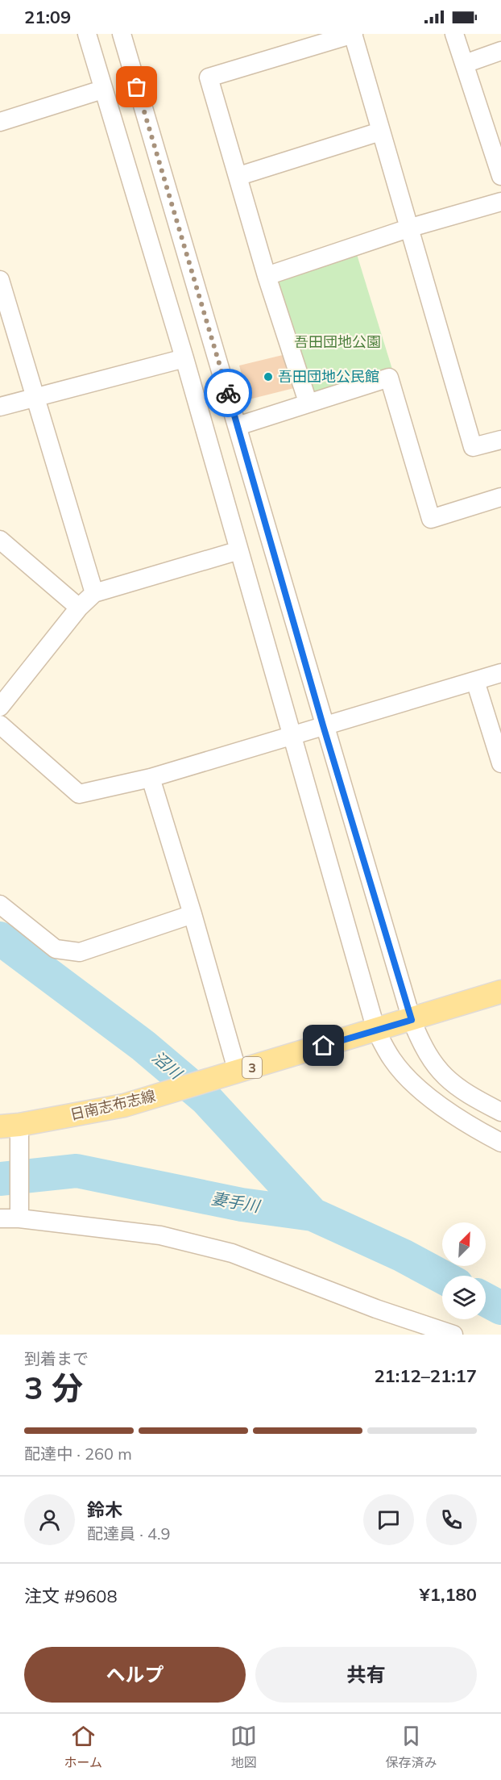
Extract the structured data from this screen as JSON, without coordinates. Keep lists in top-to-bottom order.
{
  "streets": {
    "main road": ["3", "日南志布志線"]
  },
  "water": ["沼川", "妻手川"],
  "parks": ["吾田団地公園"],
  "places": ["吾田団地公民館"],
  "north": "top right",
  "page": {
    "status": "21:09",
    "heading": ["3 分", "到着まで", "21:12–21:17"],
    "panel": [
      "鈴木",
      "配達員 · 4.9",
      "注文 #9608",
      "¥1,180"
    ],
    "bar": "配達中 · 260 m",
    "buttons": ["ヘルプ", "共有"],
    "tabs": ["ホーム", "地図", "保存済み"]
  }
}
